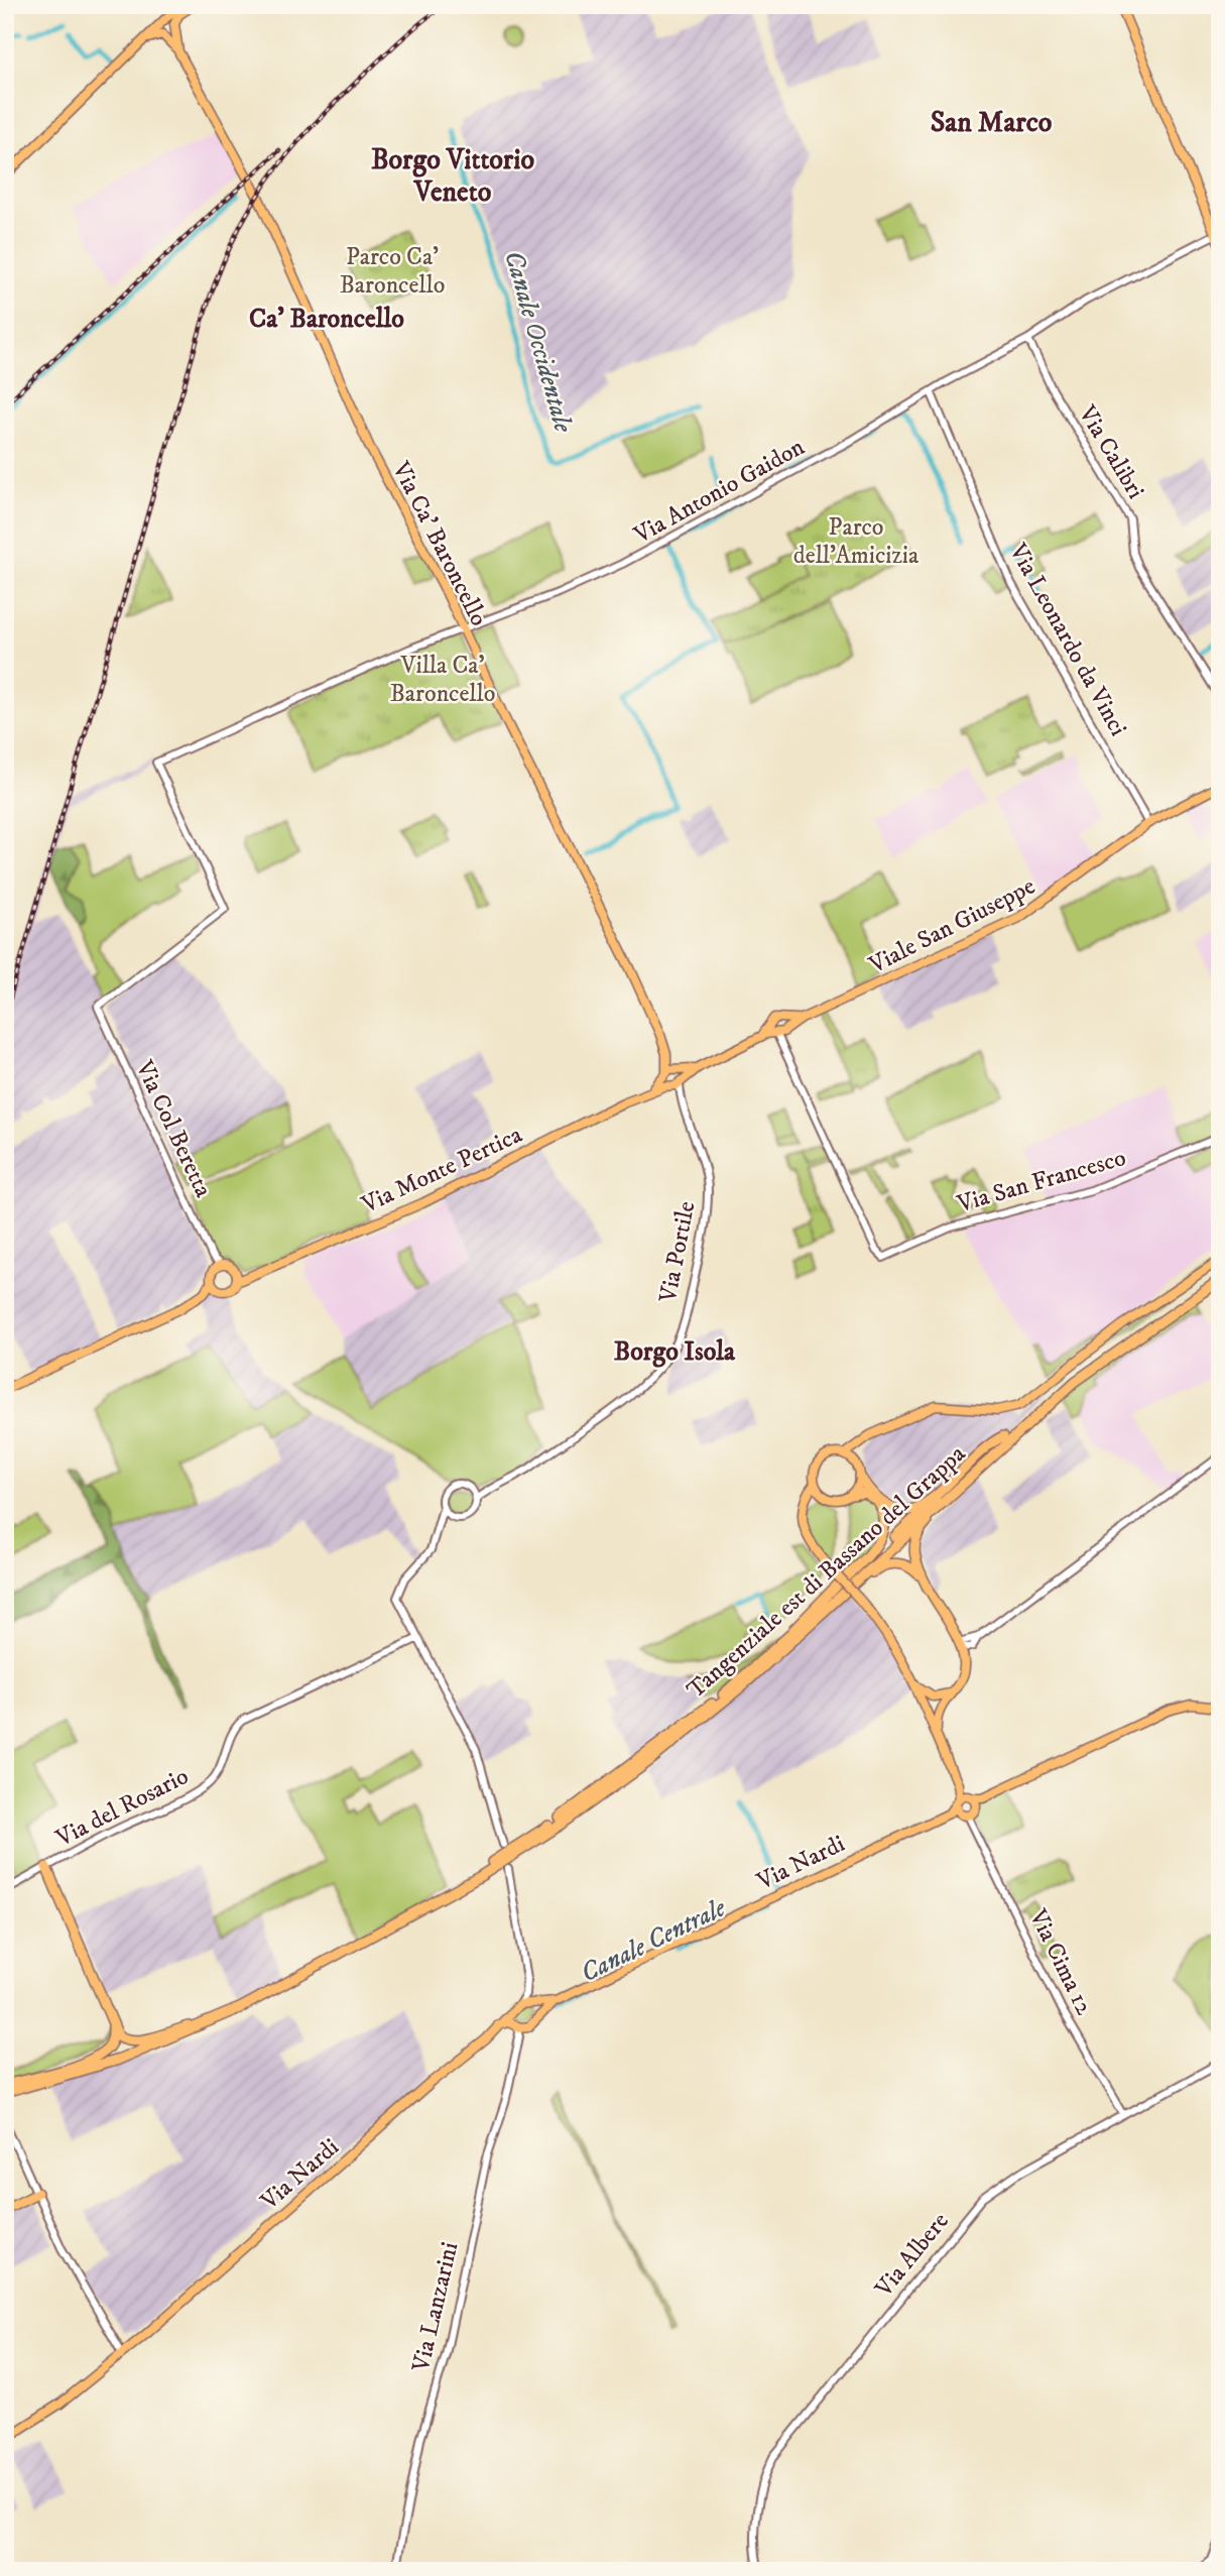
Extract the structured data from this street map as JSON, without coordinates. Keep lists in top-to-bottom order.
{
  "streets": {
    "highway": ["Tangenziale est di Bassano del Grappa"],
    "main road": [
      "Via Ca' Baroncello",
      "Viale San Giuseppe",
      "Via Monte Pertica",
      "Via Nardi"
    ],
    "street": [
      "Via Calibri",
      "Via Antonio Gaidon",
      "Via Leonardo da Vinci",
      "Via Col Beretta",
      "Via San Francesco",
      "Via Portile",
      "Via del Rosario",
      "Via Cima 12",
      "Via Albere",
      "Via Lanzarini"
    ]
  },
  "crossings": [
    ["Via Calibri", "Via Antonio Gaidon"],
    ["Via Antonio Gaidon", "Via Ca' Baroncello"],
    ["Via Antonio Gaidon", "Via Leonardo da Vinci"],
    ["Via Antonio Gaidon", "Via Col Beretta"],
    ["Via Ca' Baroncello", "Viale San Giuseppe"],
    ["Via Ca' Baroncello", "Via Monte Pertica"],
    ["Via Ca' Baroncello", "Via Portile"],
    ["Via Leonardo da Vinci", "Viale San Giuseppe"],
    ["Viale San Giuseppe", "Via Monte Pertica"],
    ["Viale San Giuseppe", "Via San Francesco"],
    ["Viale San Giuseppe", "Via Portile"],
    ["Via Monte Pertica", "Via Portile"],
    ["Via Nardi", "Via Cima 12"],
    ["Via Nardi", "Via Lanzarini"],
    ["Via Cima 12", "Via Albere"]
  ],
  "districts": [
    "San Marco",
    "Borgo Vittorio Veneto",
    "Ca' Baroncello",
    "Borgo Isola"
  ],
  "water": ["Canale Occidentale", "Canale Centrale"],
  "parks": ["Parco Ca' Baroncello", "Parco dell'Amicizia", "Villa Ca' Baroncello"]
}
